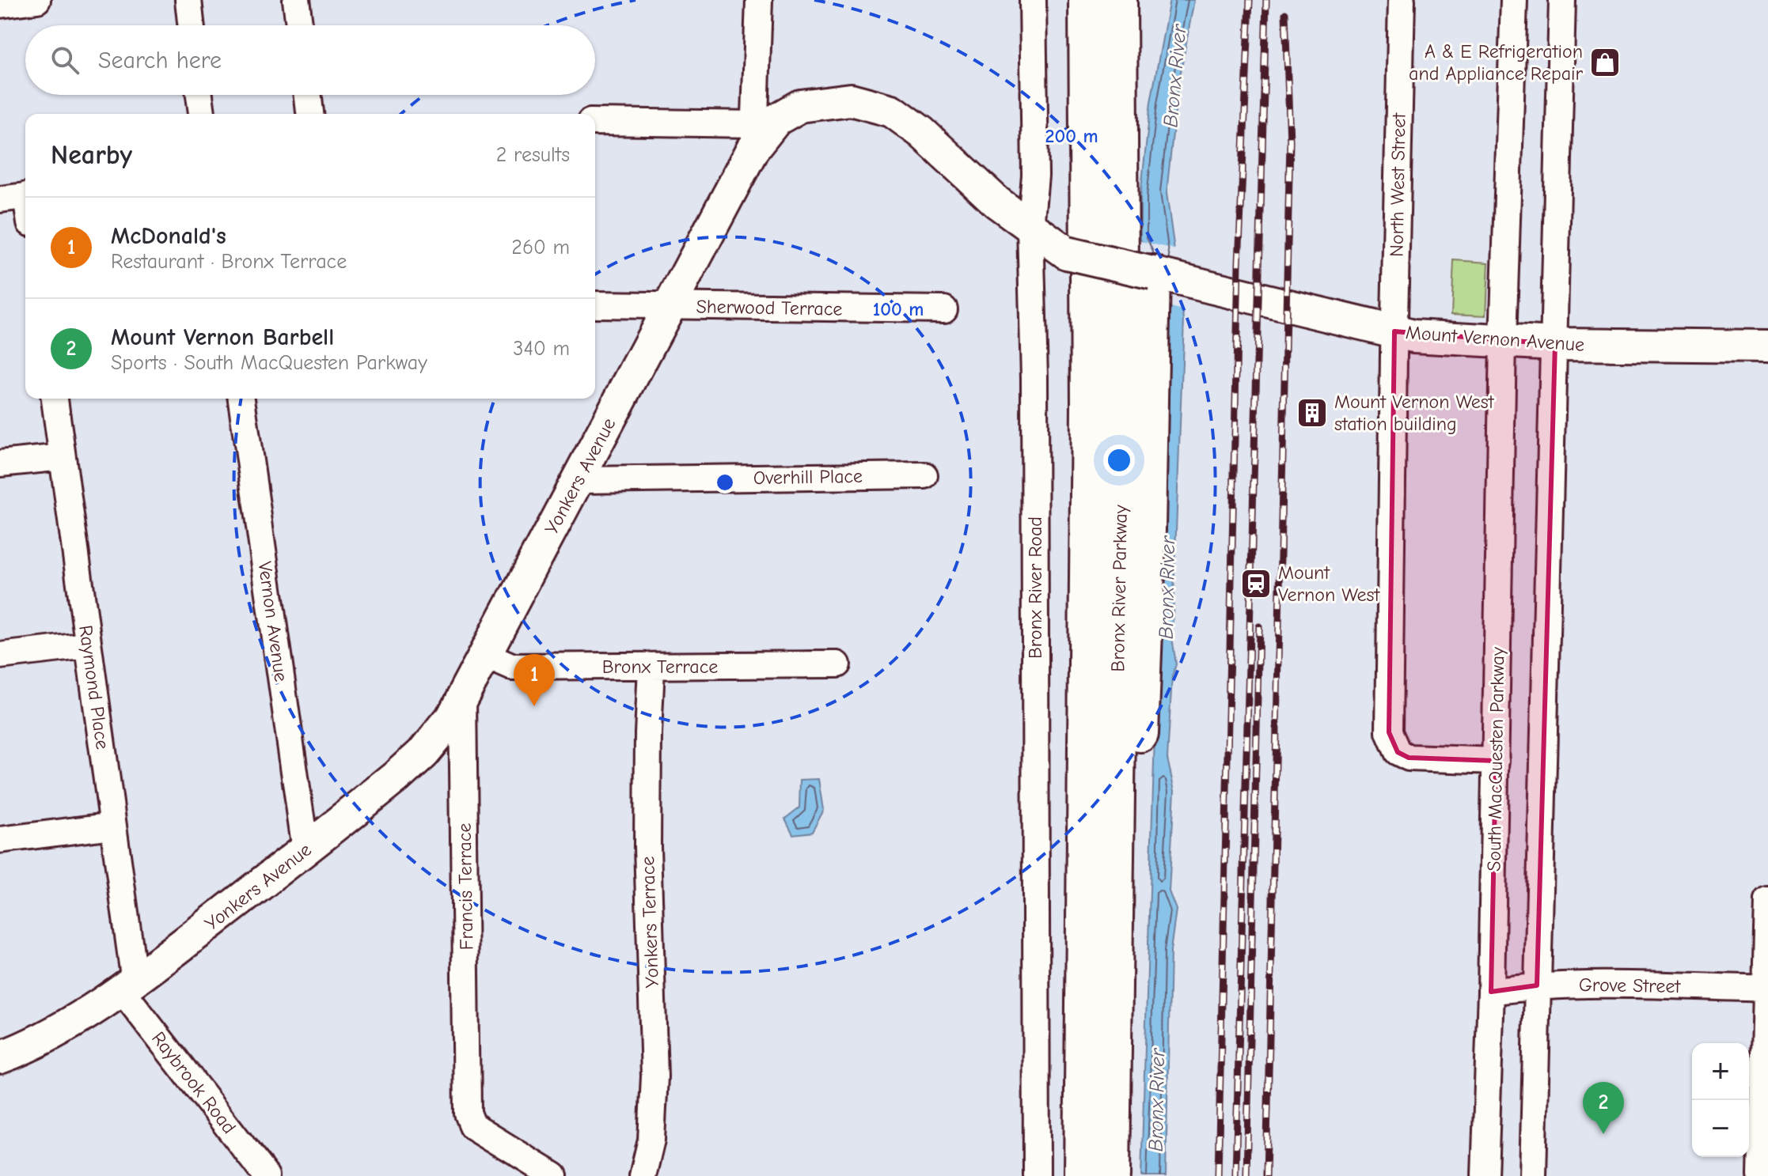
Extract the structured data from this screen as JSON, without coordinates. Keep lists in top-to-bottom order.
{
  "streets": {
    "highway": ["Bronx River Parkway"],
    "main road": ["Mount Vernon Avenue", "Yonkers Avenue"],
    "street": [
      "North West Street",
      "Sherwood Terrace",
      "Overhill Place",
      "Bronx River Road",
      "Vernon Avenue",
      "Bronx Terrace",
      "Raymond Place",
      "South MacQuesten Parkway",
      "Francis Terrace",
      "Yonkers Terrace",
      "Grove Street",
      "Raybrook Road"
    ]
  },
  "crossings": [
    ["North West Street", "Mount Vernon Avenue"],
    ["North West Street", "South MacQuesten Parkway"],
    ["Sherwood Terrace", "Yonkers Avenue"],
    ["Mount Vernon Avenue", "Yonkers Avenue"],
    ["Mount Vernon Avenue", "South MacQuesten Parkway"],
    ["Yonkers Avenue", "Overhill Place"],
    ["Yonkers Avenue", "Bronx River Road"],
    ["Yonkers Avenue", "Vernon Avenue"],
    ["Yonkers Avenue", "Bronx Terrace"],
    ["Yonkers Avenue", "Raymond Place"],
    ["Yonkers Avenue", "Francis Terrace"],
    ["Yonkers Avenue", "Raybrook Road"],
    ["Bronx Terrace", "Yonkers Terrace"],
    ["Raymond Place", "Raybrook Road"],
    ["South MacQuesten Parkway", "Grove Street"]
  ],
  "water": ["Bronx River"],
  "places": {
    "shop": ["A & E Refrigeration and Appliance Repair"],
    "building": ["Mount Vernon West station building"],
    "station": ["Mount Vernon West"]
  },
  "page": {
    "search": "Search here",
    "heading": ["Nearby", "2 results"],
    "list": [
      {
        "mark": "1",
        "name": "McDonald's",
        "note": "Restaurant · Bronx Terrace",
        "value": "260 m"
      },
      {
        "mark": "2",
        "name": "Mount Vernon Barbell",
        "note": "Sports · South MacQuesten Parkway",
        "value": "340 m"
      }
    ],
    "pins": ["1", "2"],
    "map_buttons": ["+", "−"]
  },
  "rings": ["200 m", "100 m"]
}
